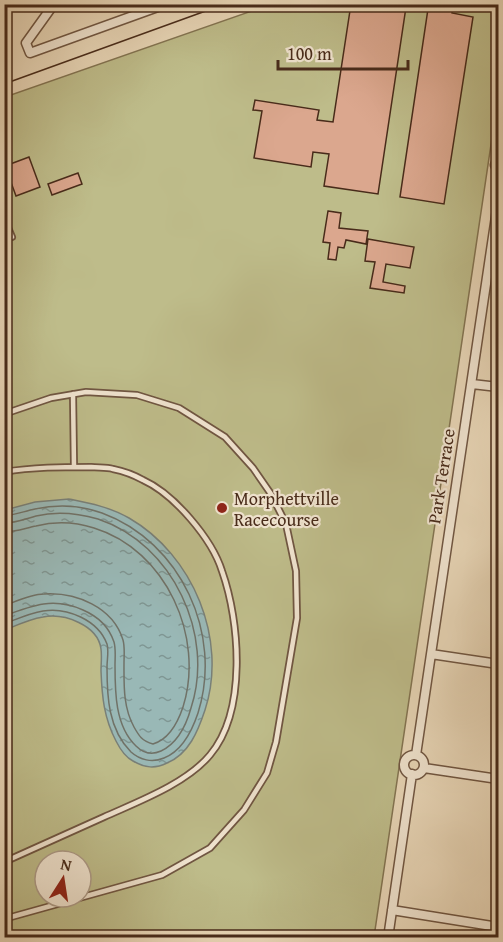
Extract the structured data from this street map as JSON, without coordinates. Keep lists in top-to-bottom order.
{
  "streets": {
    "street": ["Park Terrace"]
  },
  "places": ["Morphettville Racecourse"],
  "scale_bar": "100 m",
  "north": "top"
}
